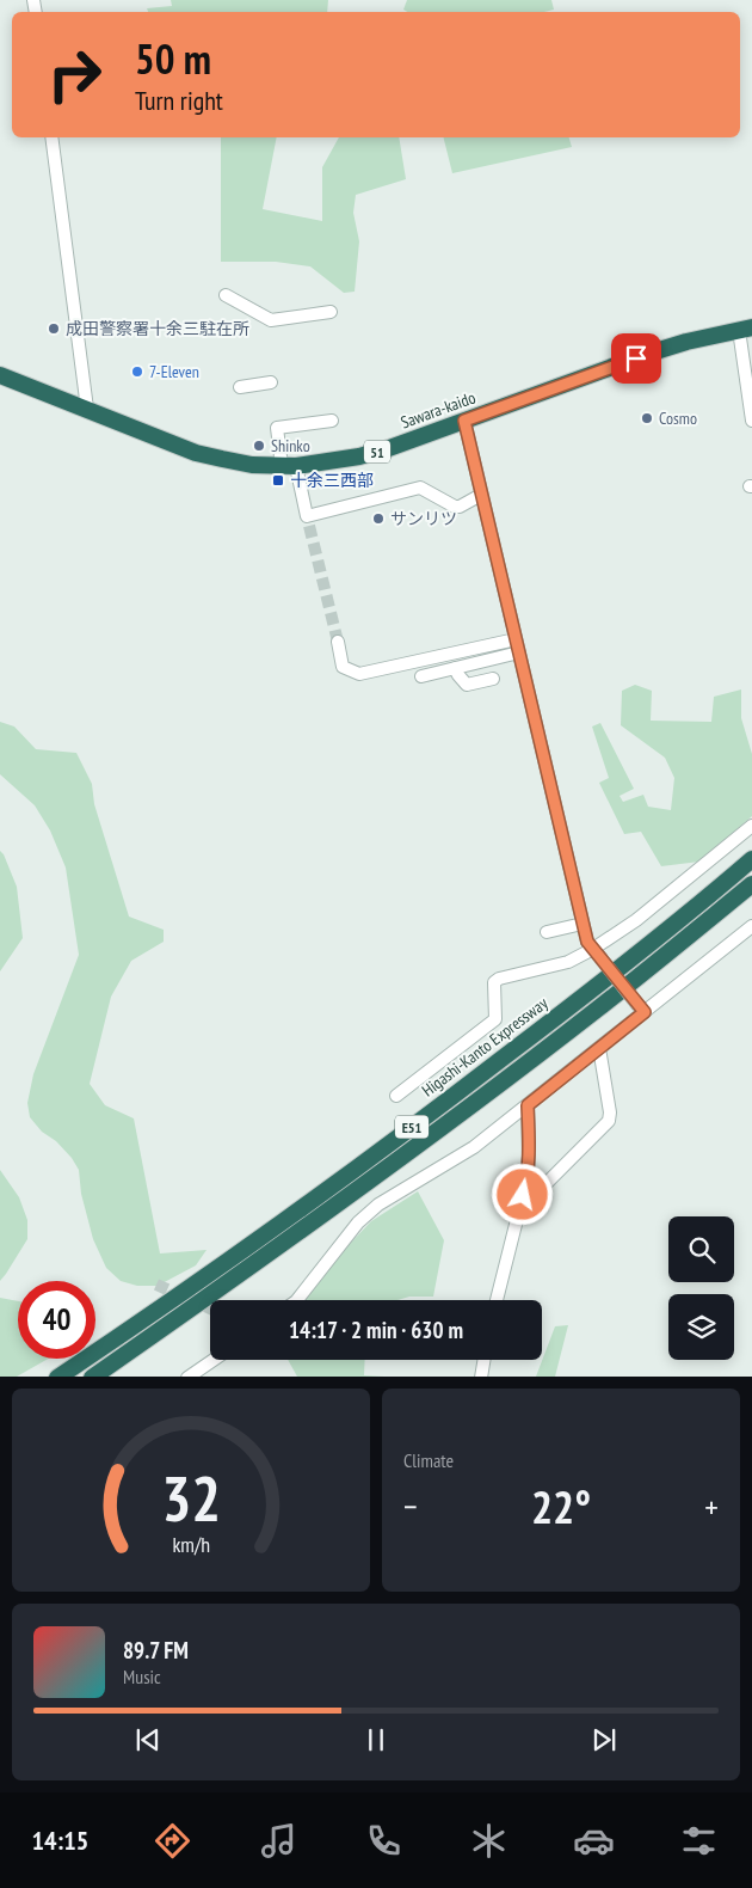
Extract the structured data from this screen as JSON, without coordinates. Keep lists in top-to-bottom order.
{
  "streets": {
    "highway": [
      "Sawara-kaido",
      "51",
      "Higashi-Kanto Expressway",
      "E51"
    ]
  },
  "places": {
    "other": [
      "成田警察署十余三駐在所",
      "7-Eleven",
      "Cosmo",
      "Shinko",
      "サンリツ"
    ],
    "transit": ["十余三西部"]
  },
  "page": {
    "turn": ["50 m", "Turn right"],
    "limit": "40",
    "trip": "14:17 · 2 min · 630 m",
    "tile": "Climate",
    "heat": ["−", "22°", "+"],
    "song": ["89.7 FM", "Music"],
    "tabs": "14:15",
    "gauge": ["32", "km/h"]
  }
}
